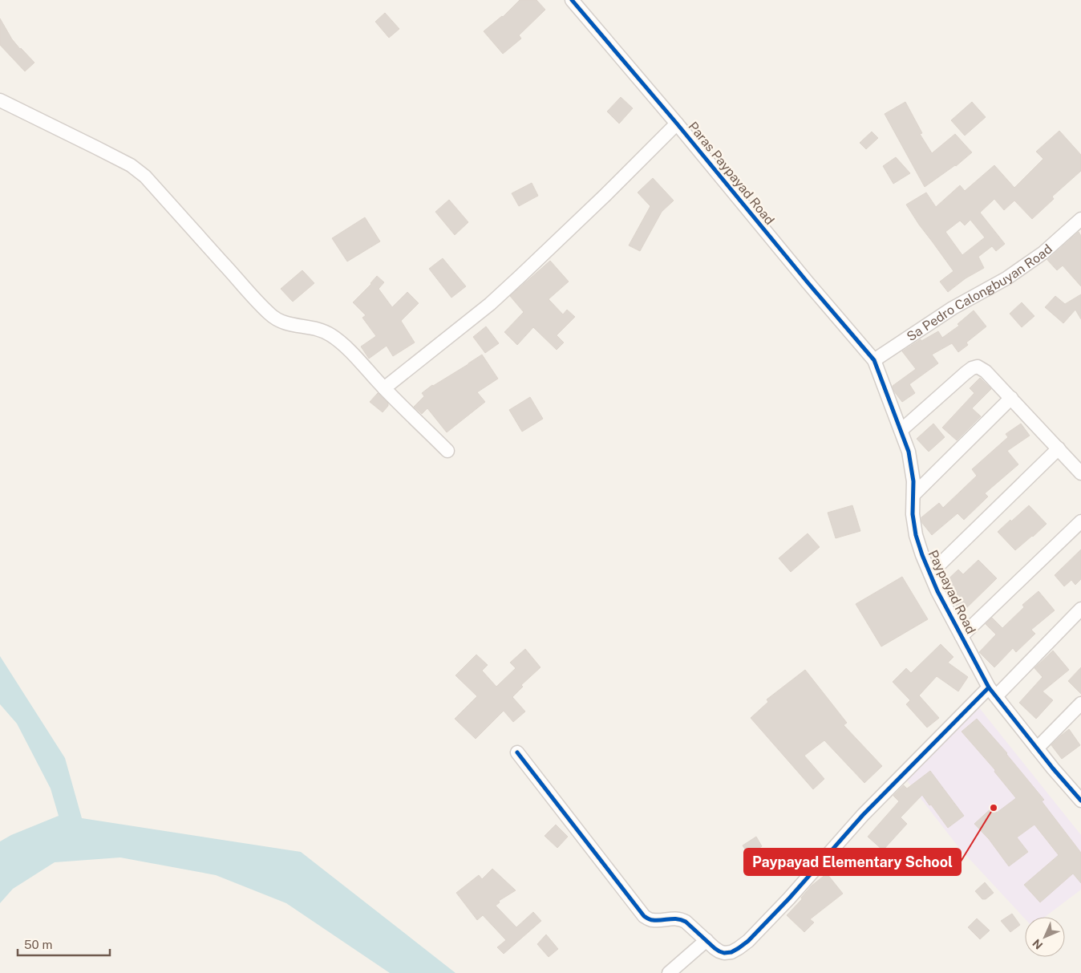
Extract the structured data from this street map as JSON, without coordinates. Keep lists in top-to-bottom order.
{
  "streets": {
    "street": ["Paras Paypayad Road", "Sa Pedro Calongbuyan Road", "Paypayad Road"]
  },
  "crossings": [
    ["Paras Paypayad Road", "Sa Pedro Calongbuyan Road"],
    ["Paras Paypayad Road", "Paypayad Road"],
    ["Sa Pedro Calongbuyan Road", "Paypayad Road"]
  ],
  "places": ["Paypayad Elementary School"],
  "scale_bar": "50 m",
  "north": "bottom left"
}
